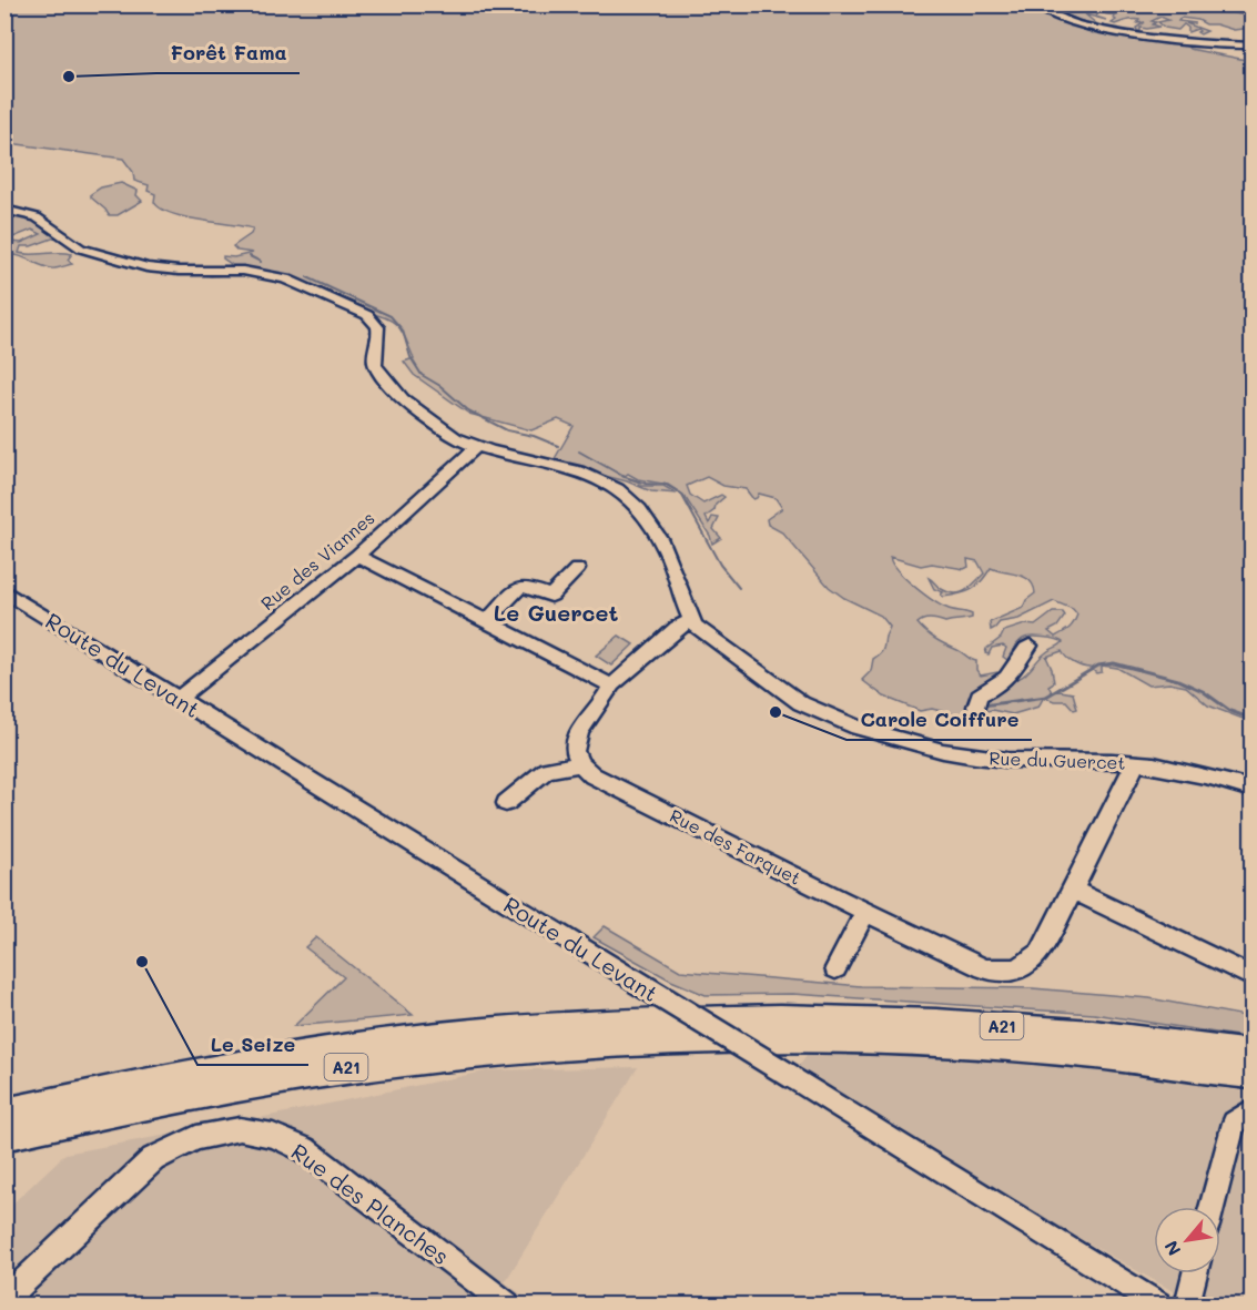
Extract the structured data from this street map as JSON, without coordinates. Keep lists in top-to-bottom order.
{
  "streets": {
    "highway": ["A21"],
    "street": [
      "Rue des Viannes",
      "Route du Levant",
      "Rue du Guercet",
      "Rue des Farquet",
      "Rue des Planches"
    ]
  },
  "crossings": [
    ["Rue des Viannes", "Route du Levant"],
    ["Rue des Viannes", "Rue du Guercet"],
    ["Rue du Guercet", "Rue des Farquet"]
  ],
  "districts": ["Le Guercet"],
  "places": ["Forêt Fama", "Carole Coiffure", "Le Seize"],
  "north": "bottom left"
}
